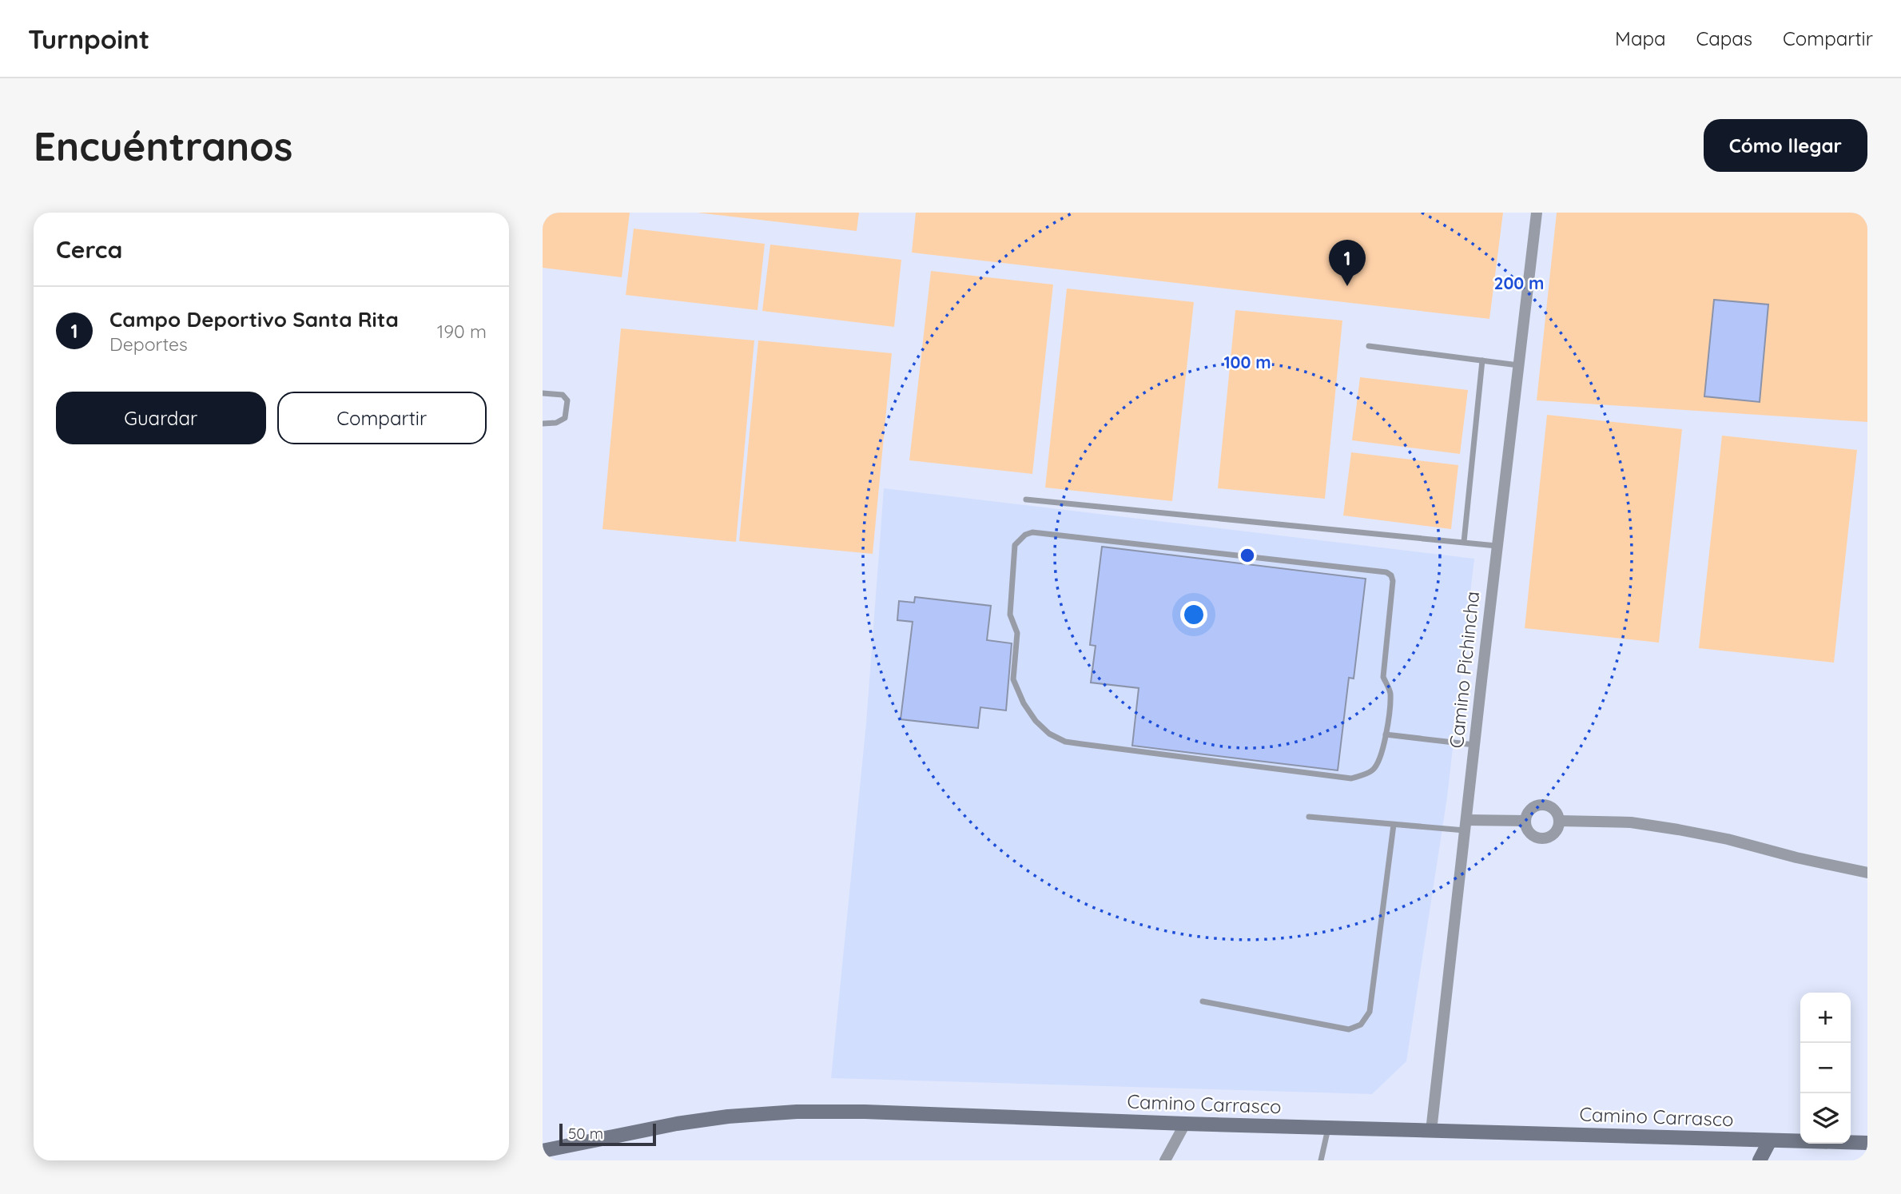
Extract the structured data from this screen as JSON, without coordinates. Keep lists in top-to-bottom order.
{
  "streets": {
    "main road": ["Camino Carrasco"],
    "street": ["Camino Pichincha"]
  },
  "crossings": [
    ["Camino Pichincha", "Camino Carrasco"]
  ],
  "scale_bar": "50 m",
  "page": {
    "header": "Turnpoint",
    "nav": ["Mapa", "Capas", "Compartir"],
    "buttons": [
      "Cómo llegar",
      ["Guardar", "Compartir"]
    ],
    "title": "Encuéntranos",
    "heading": "Cerca",
    "pins": "1",
    "list": [
      {
        "mark": "1",
        "name": "Campo Deportivo Santa Rita",
        "note": "Deportes",
        "value": "190 m"
      }
    ],
    "map_buttons": ["+", "−"],
    "scale": "50 m"
  },
  "rings": ["200 m", "100 m"]
}
